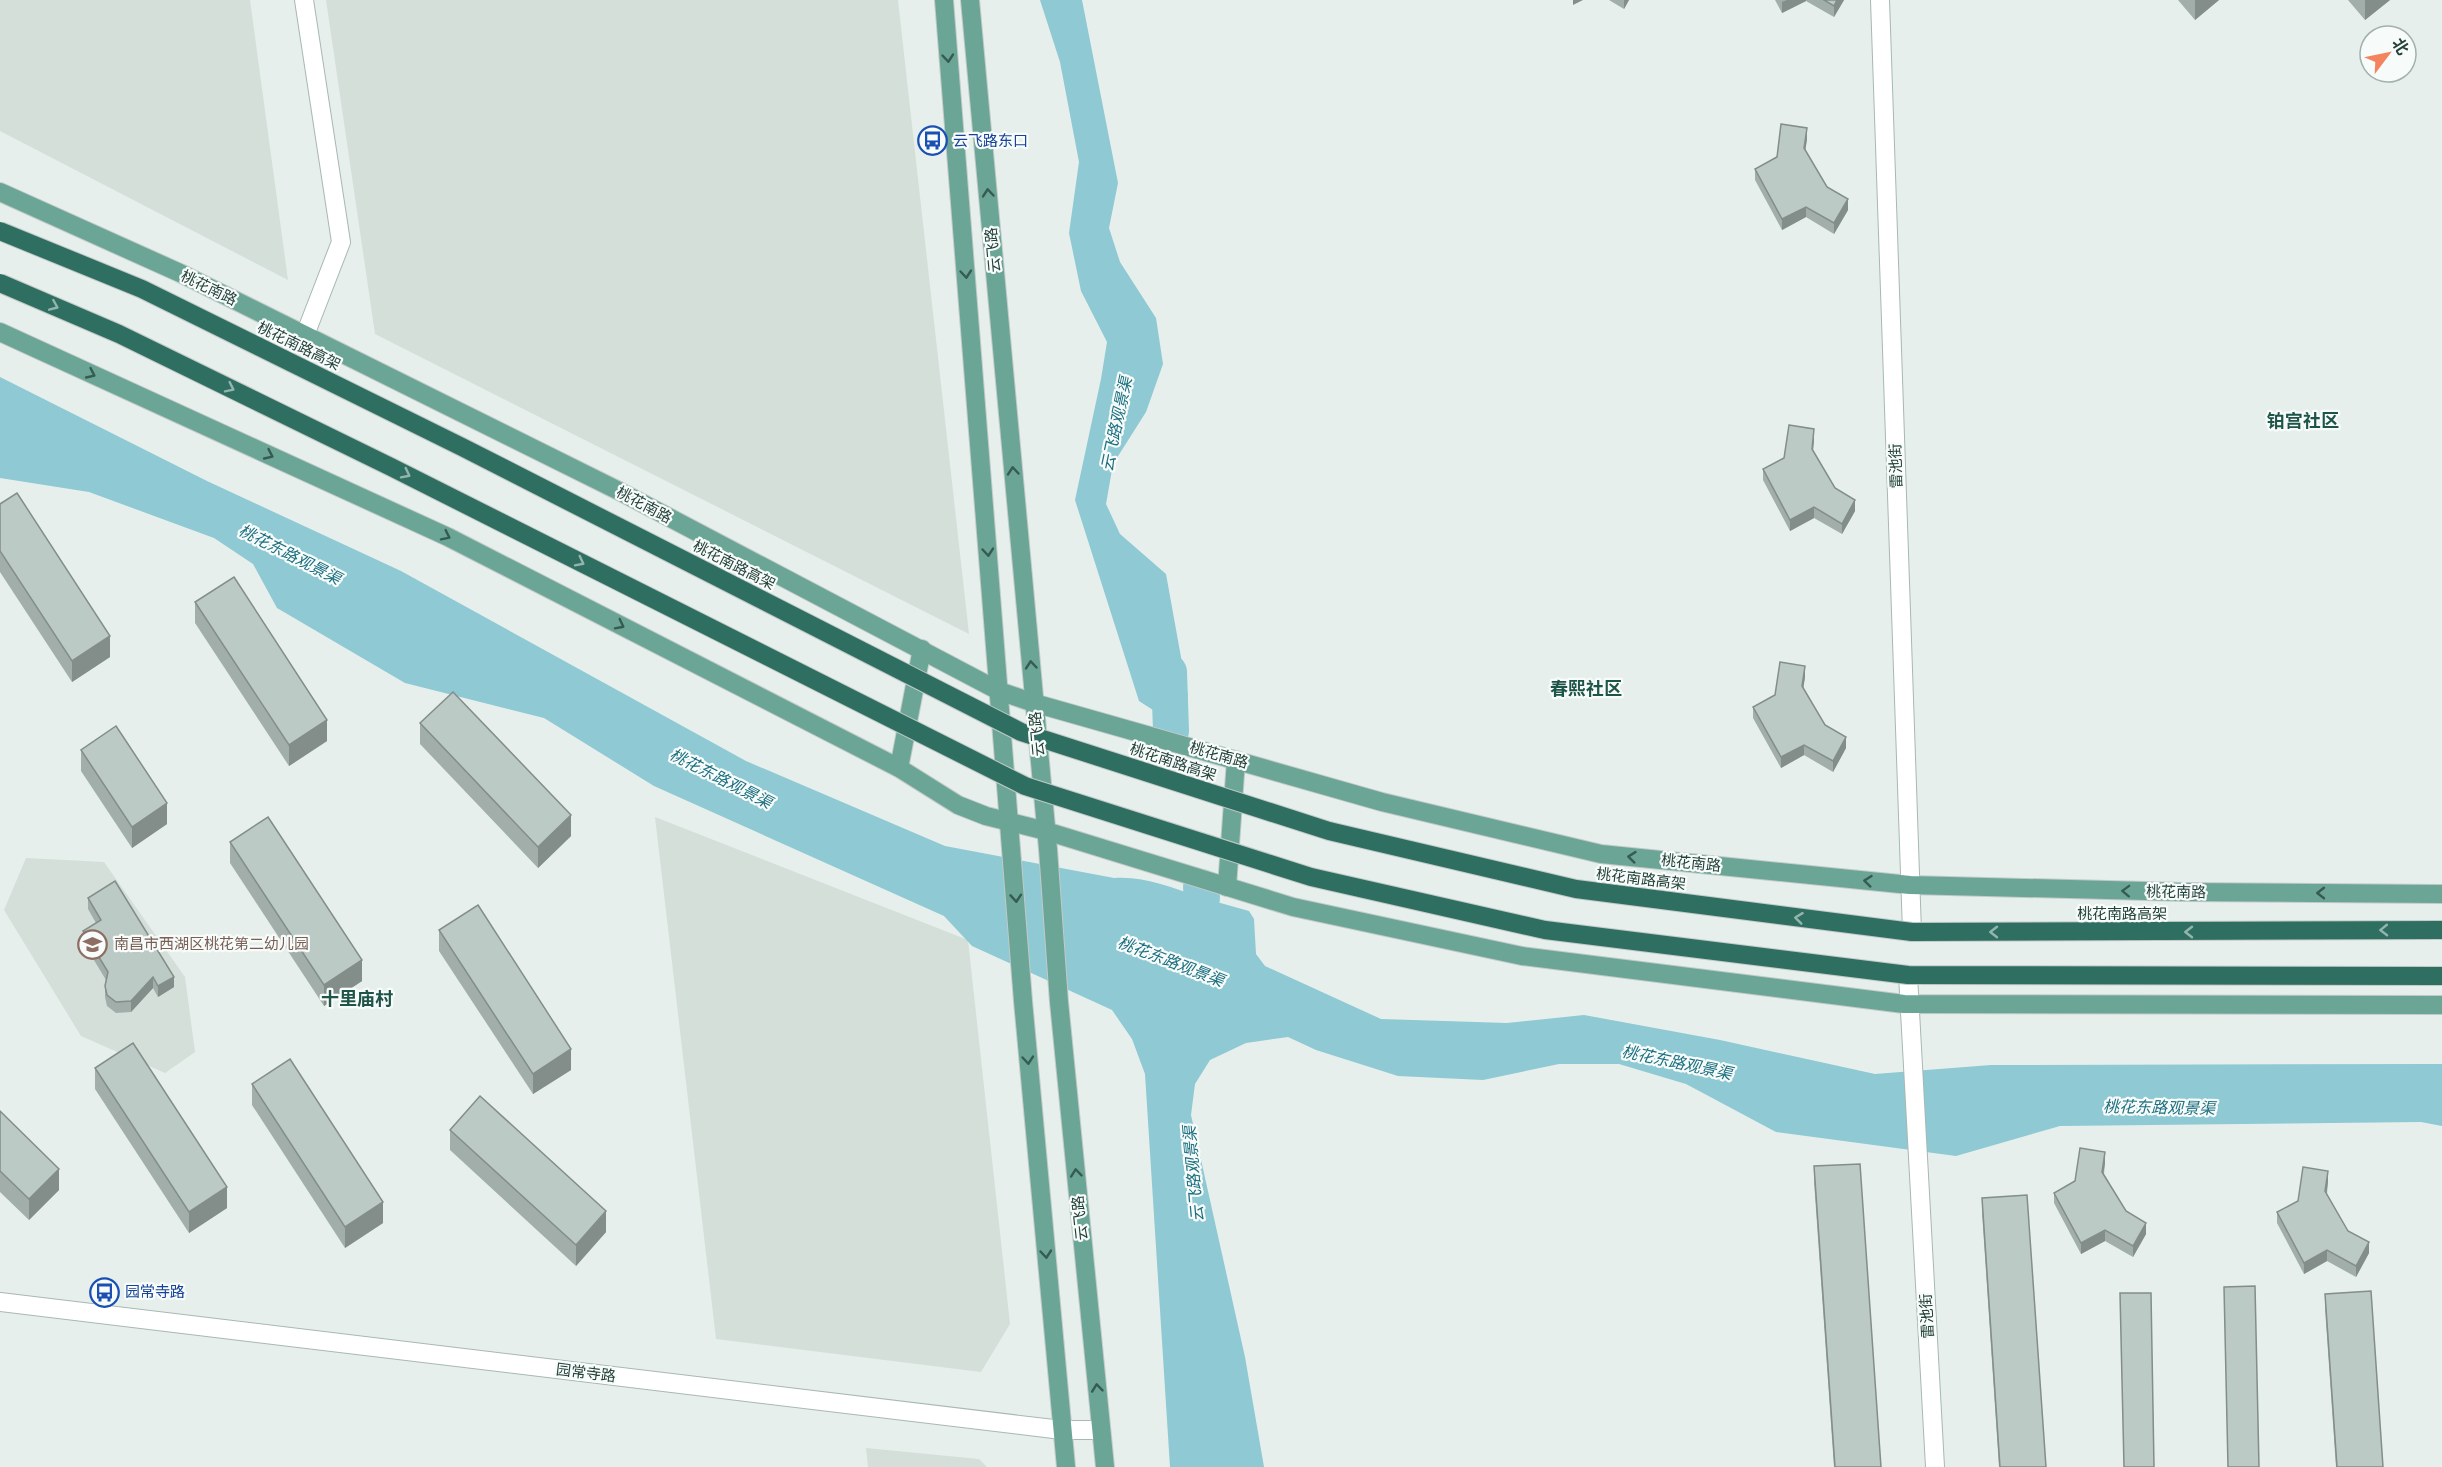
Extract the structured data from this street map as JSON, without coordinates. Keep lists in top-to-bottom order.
{
  "streets": {
    "highway": ["桃花南路高架"],
    "main road": ["云飞路", "桃花南路"],
    "street": ["雷池街", "园常寺路"]
  },
  "crossings": [
    ["云飞路", "桃花南路"],
    ["云飞路", "园常寺路"],
    ["桃花南路", "雷池街"],
    ["桃花南路高架", "雷池街"]
  ],
  "districts": ["铂宫社区", "春熙社区", "十里庙村"],
  "water": ["云飞路观景渠", "桃花东路观景渠"],
  "places": {
    "bus stop": ["云飞路东口", "园常寺路"],
    "school or university": ["南昌市西湖区桃花第二幼儿园"]
  },
  "north": "top right"
}
